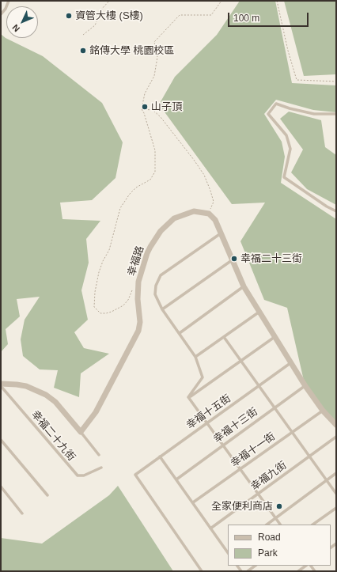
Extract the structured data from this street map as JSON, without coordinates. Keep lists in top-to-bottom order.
{
  "streets": {
    "street": ["幸福路"],
    "lane": [
      "幸福十五街",
      "幸福十三街",
      "幸福二十九街",
      "幸福十一街",
      "幸福九街"
    ]
  },
  "places": [
    "資管大樓 (S樓)",
    "銘傳大學 桃園校區",
    "山子頂",
    "幸福二十三街",
    "全家便利商店"
  ],
  "legend": ["Road", "Park"],
  "scale_bar": "100 m",
  "north": "bottom left"
}
